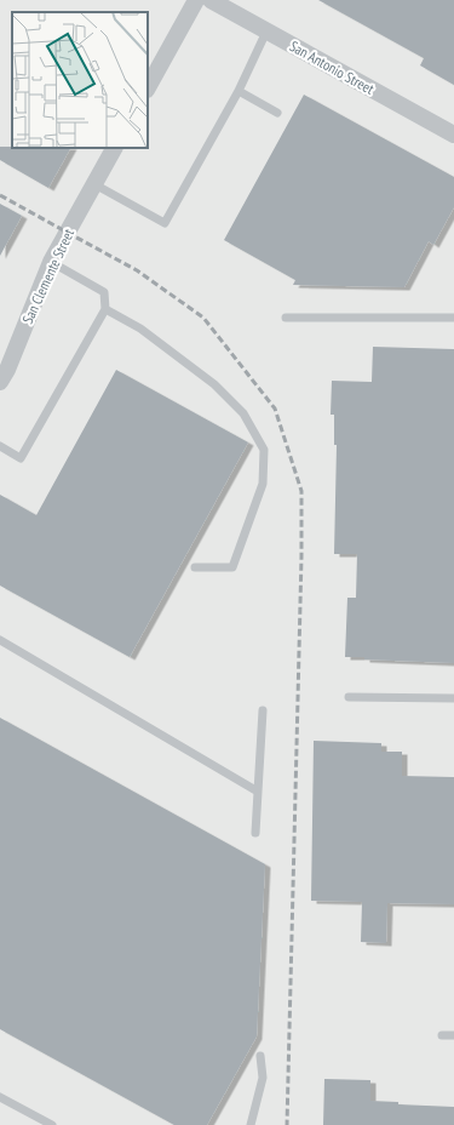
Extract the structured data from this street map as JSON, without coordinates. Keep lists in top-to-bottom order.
{
  "streets": {
    "street": ["San Antonio Street", "San Clemente Street"]
  }
}
